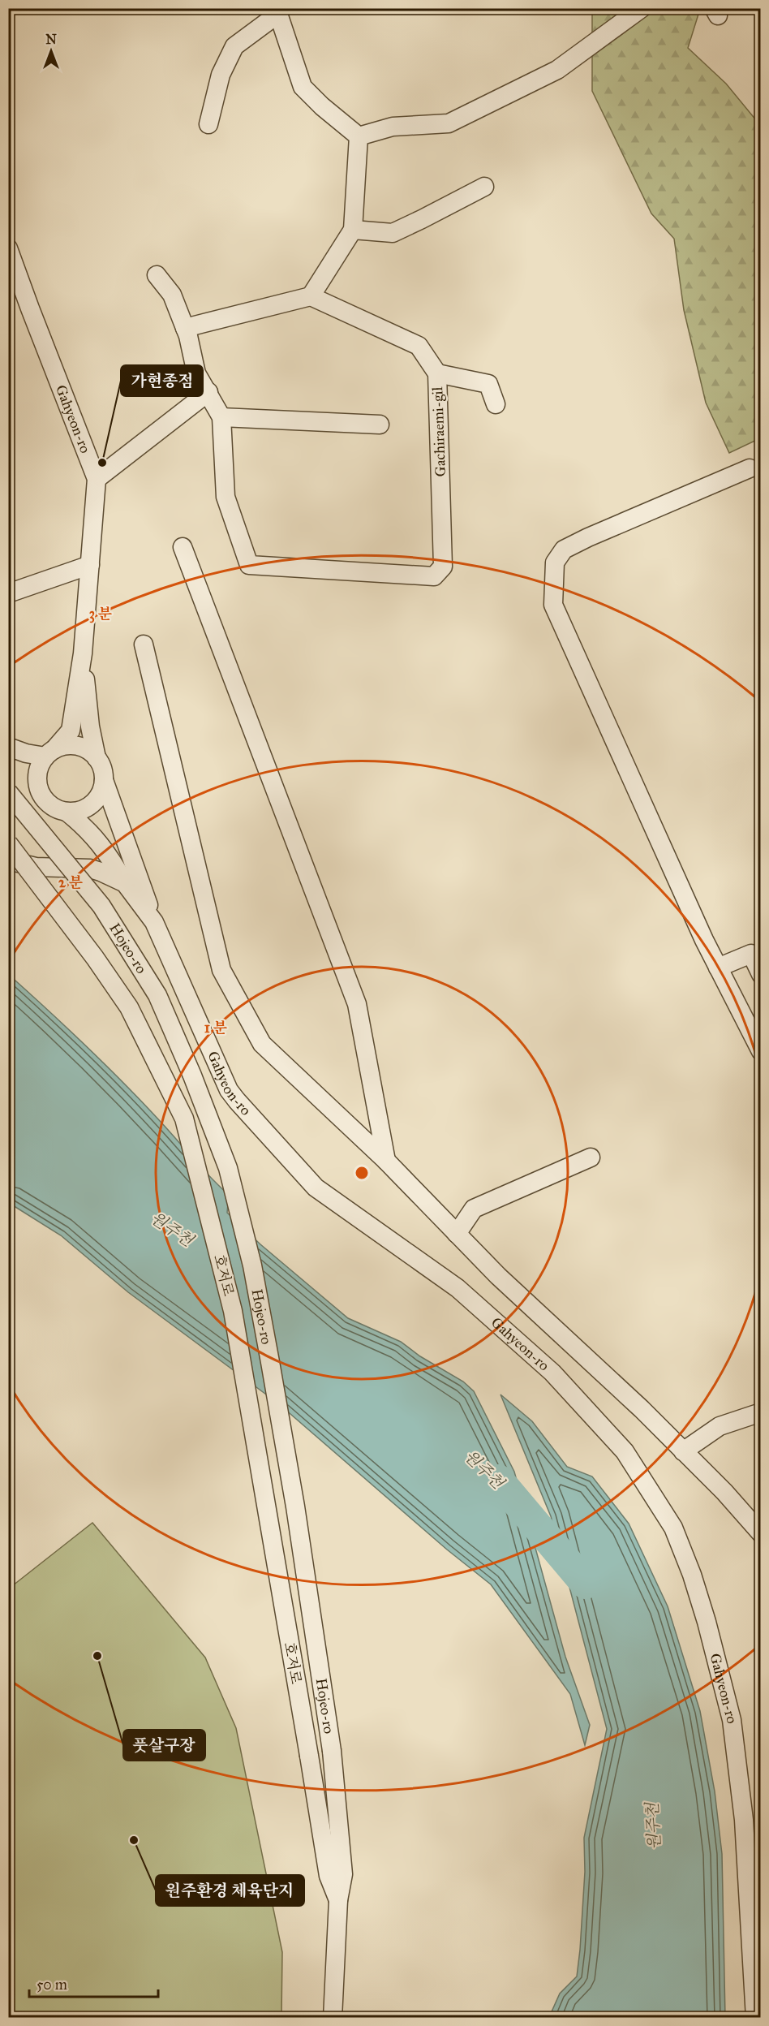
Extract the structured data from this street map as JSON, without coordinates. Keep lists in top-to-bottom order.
{
  "streets": {
    "street": [
      "Gahyeon-ro",
      "Gachiraemi-gil",
      "Hojeo-ro",
      "호저로"
    ]
  },
  "crossings": [
    ["Hojeo-ro", "호저로"]
  ],
  "water": ["원주천"],
  "places": ["가현종점", "풋살구장", "원주환경 체육단지"],
  "scale_bar": "50 m",
  "north": "top",
  "rings": ["3 분", "2 분", "1 분"]
}
